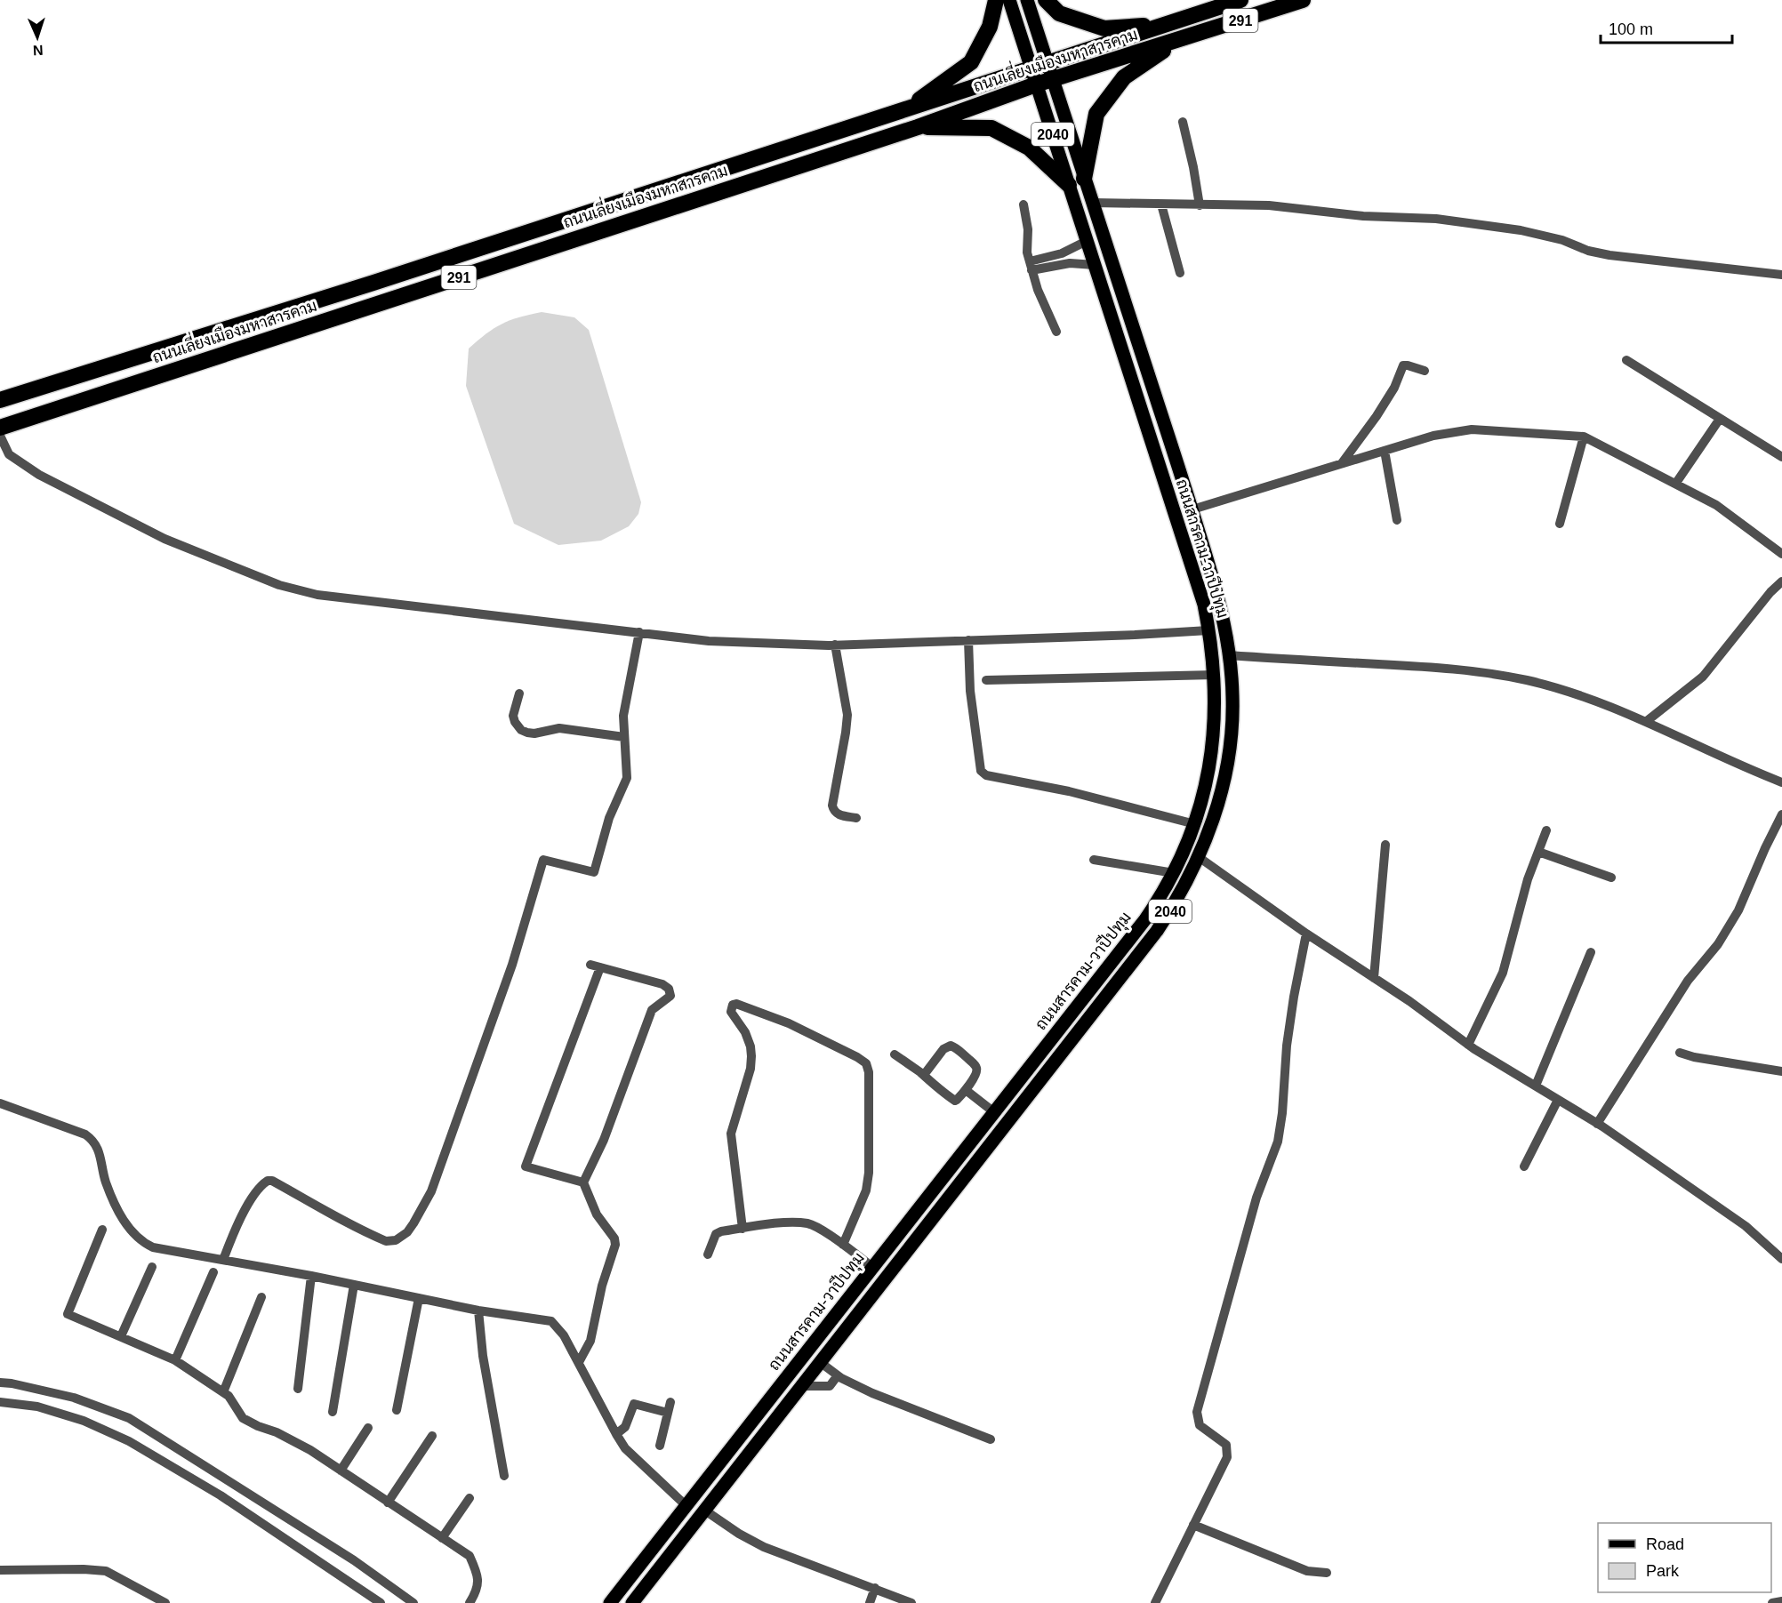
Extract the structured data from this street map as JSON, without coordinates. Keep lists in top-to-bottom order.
{
  "streets": {
    "highway": ["291", "ถนนเลี่ยงเมืองมหาสารคาม"],
    "main road": ["2040", "ถนนสารคาม-วาปีปทุม"]
  },
  "crossings": [
    ["ถนนเลี่ยงเมืองมหาสารคาม", "ถนนสารคาม-วาปีปทุม"]
  ],
  "legend": ["Road", "Park"],
  "scale_bar": "100 m",
  "north": "bottom"
}
